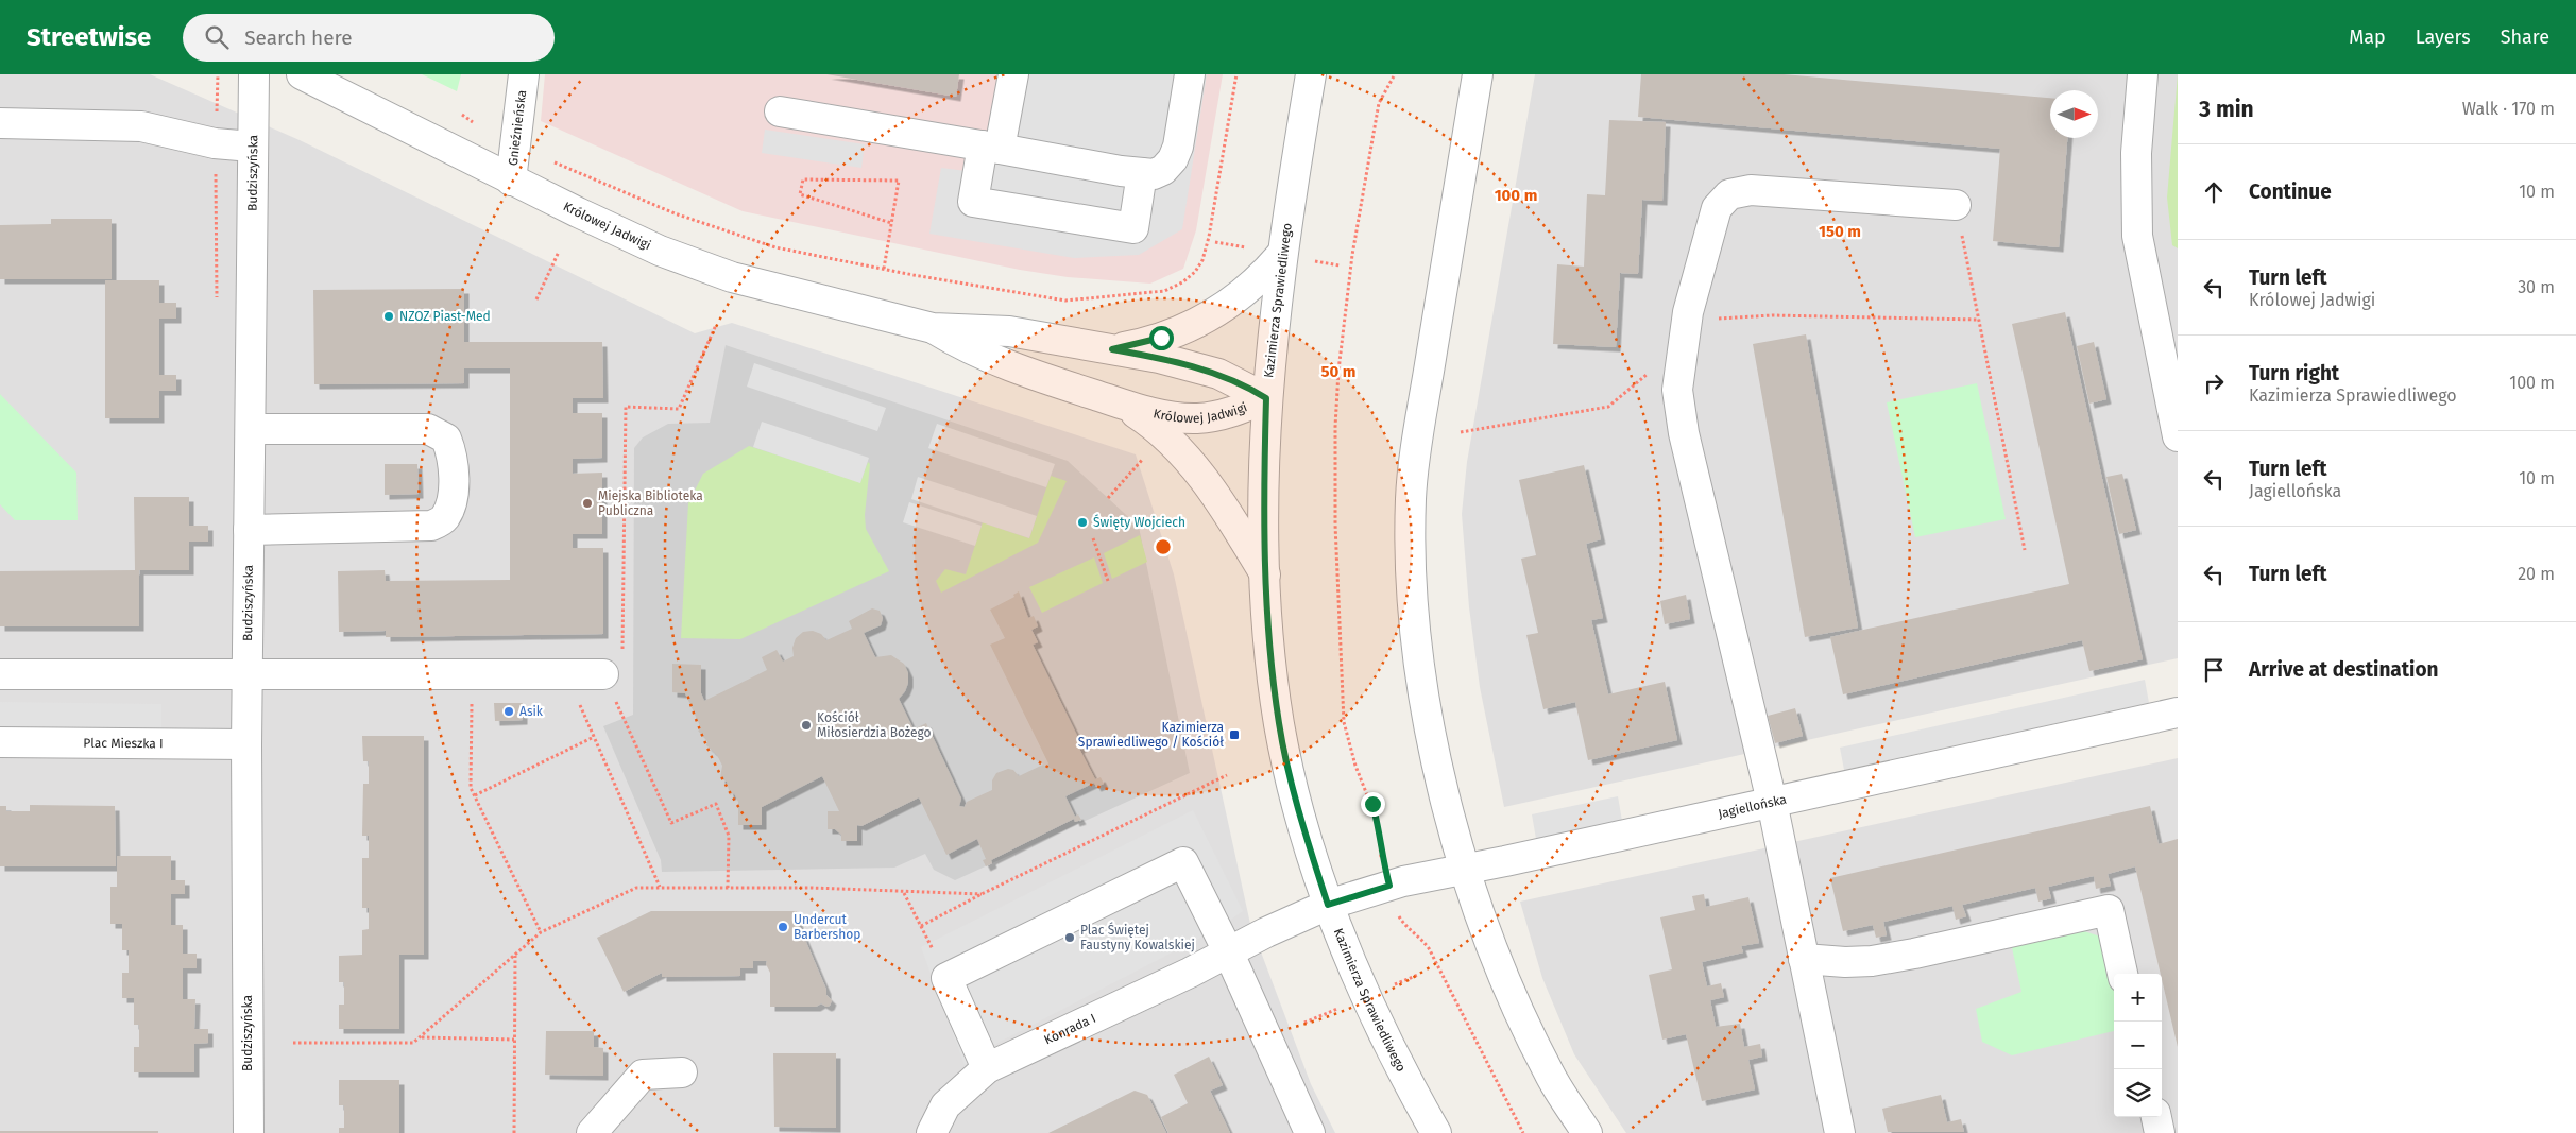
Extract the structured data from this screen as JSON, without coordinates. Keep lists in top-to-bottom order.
{
  "streets": {
    "street": [
      "Gnieźnieńska",
      "Budziszyńska",
      "Królowej Jadwigi",
      "Kazimierza Sprawiedliwego",
      "Plac Mieszka I",
      "Jagiellońska",
      "Konrada I"
    ]
  },
  "crossings": [
    ["Gnieźnieńska", "Królowej Jadwigi"],
    ["Budziszyńska", "Plac Mieszka I"],
    ["Królowej Jadwigi", "Kazimierza Sprawiedliwego"],
    ["Kazimierza Sprawiedliwego", "Jagiellońska"],
    ["Kazimierza Sprawiedliwego", "Konrada I"],
    ["Jagiellońska", "Konrada I"]
  ],
  "places": {
    "other": [
      "NZOZ Piast-Med",
      "Miejska Biblioteka Publiczna",
      "Święty Wojciech",
      "Asik",
      "Kościół Miłosierdzia Bożego",
      "Undercut Barbershop",
      "Plac Świętej Faustyny Kowalskiej"
    ],
    "transit": ["Kazimierza Sprawiedliwego / Kościół"]
  },
  "north": "right",
  "page": {
    "header": "Streetwise",
    "search": "Search here",
    "nav": ["Map", "Layers", "Share"],
    "heading": ["3 min", "Walk · 170 m"],
    "list": [
      ["Continue", "10 m"],
      ["Turn left", "Królowej Jadwigi", "30 m"],
      ["Turn right", "Kazimierza Sprawiedliwego", "100 m"],
      ["Turn left", "Jagiellońska", "10 m"],
      ["Turn left", "20 m"],
      "Arrive at destination"
    ],
    "map_buttons": ["+", "−"]
  },
  "rings": ["100 m", "150 m", "50 m"]
}
